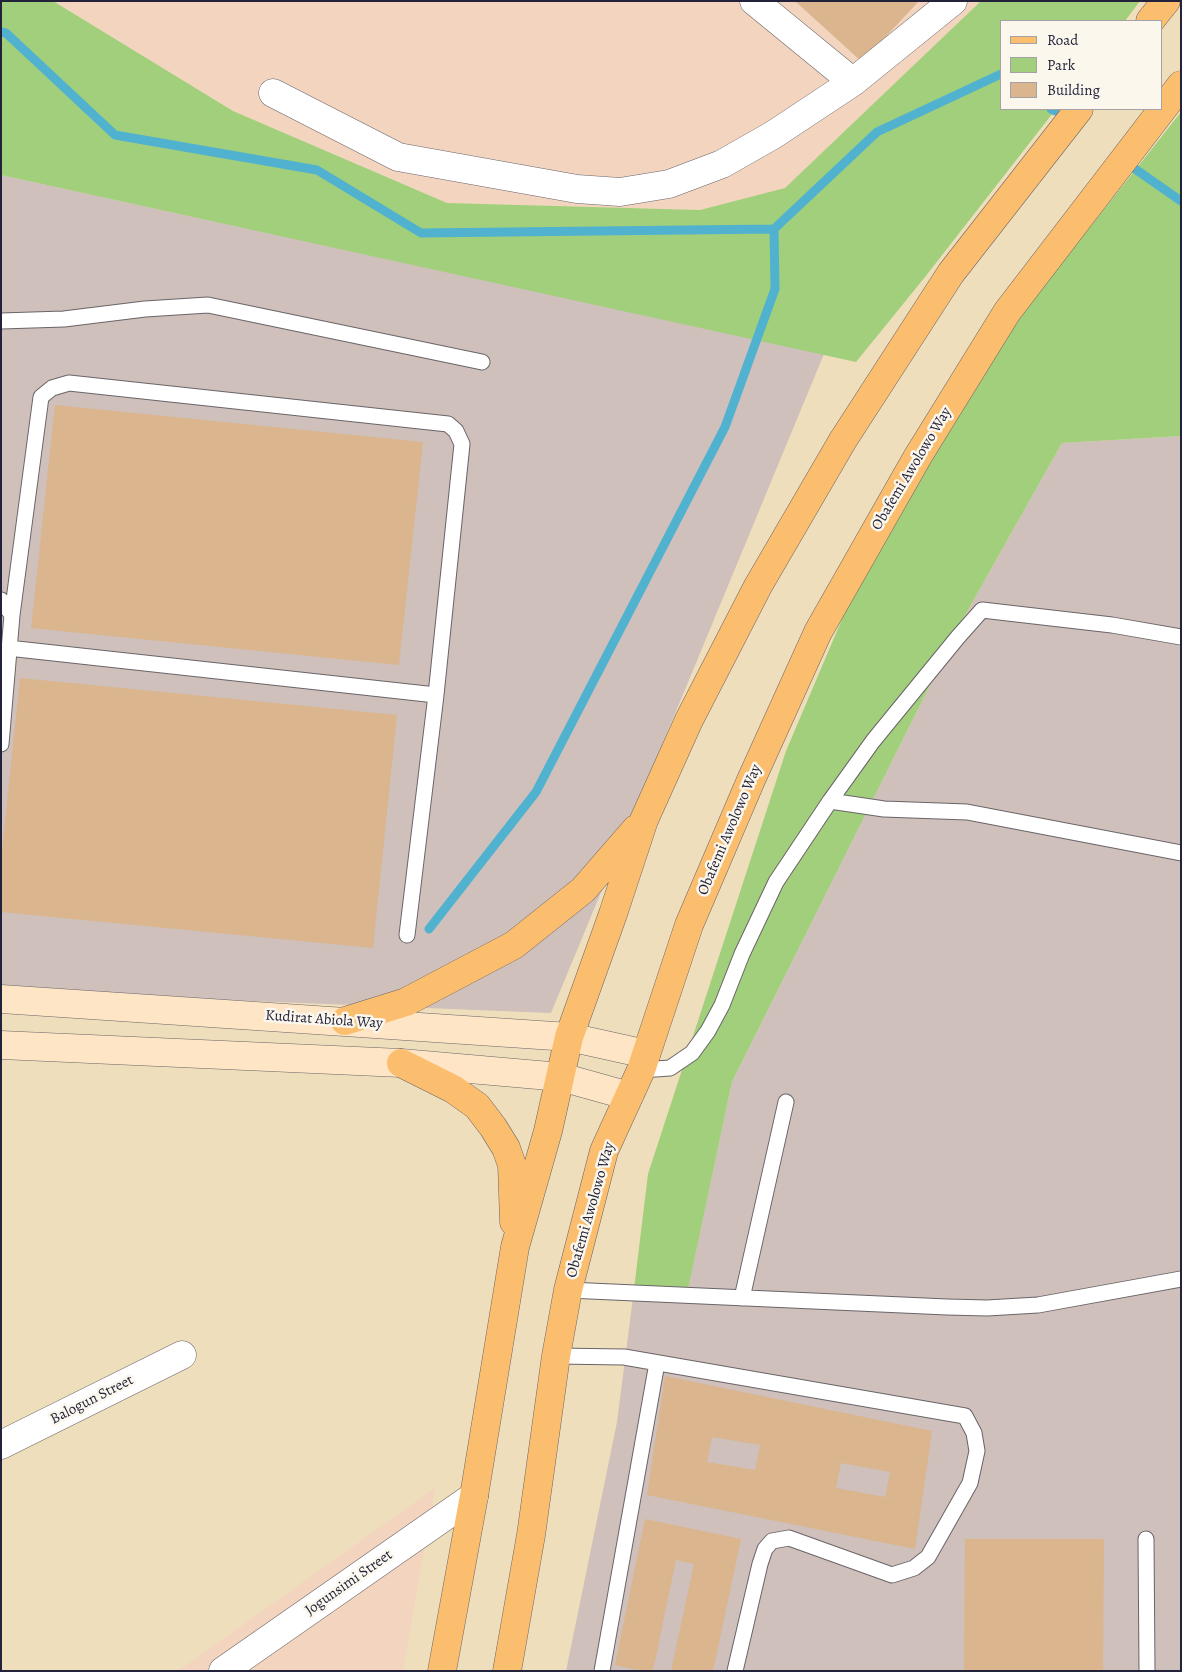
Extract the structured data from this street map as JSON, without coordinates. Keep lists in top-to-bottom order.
{
  "streets": {
    "main road": ["Obafemi Awolowo Way", "Kudirat Abiola Way"],
    "street": ["Balogun Street", "Jogunsimi Street"]
  },
  "crossings": [
    ["Obafemi Awolowo Way", "Kudirat Abiola Way"]
  ],
  "legend": ["Road", "Park", "Building"]
}
